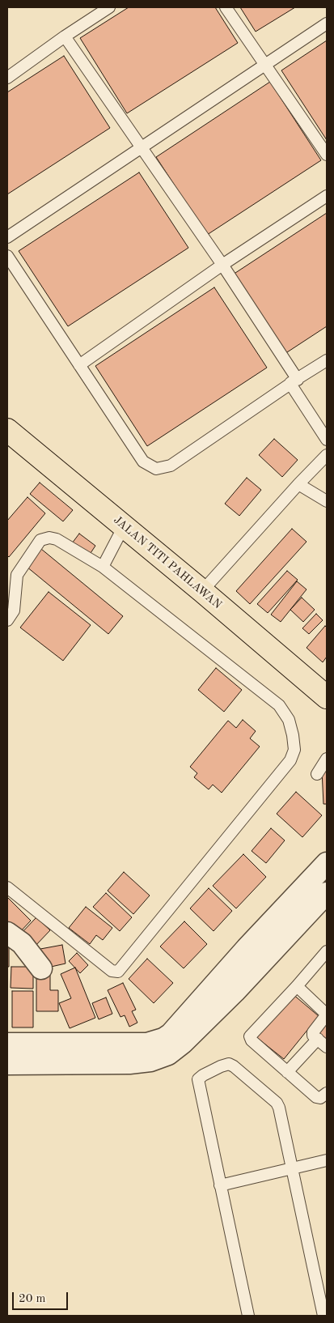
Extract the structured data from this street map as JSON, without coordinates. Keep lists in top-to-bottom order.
{
  "streets": {
    "main road": ["JALAN TITI PAHLAWAN"]
  },
  "scale_bar": "20 m"
}
